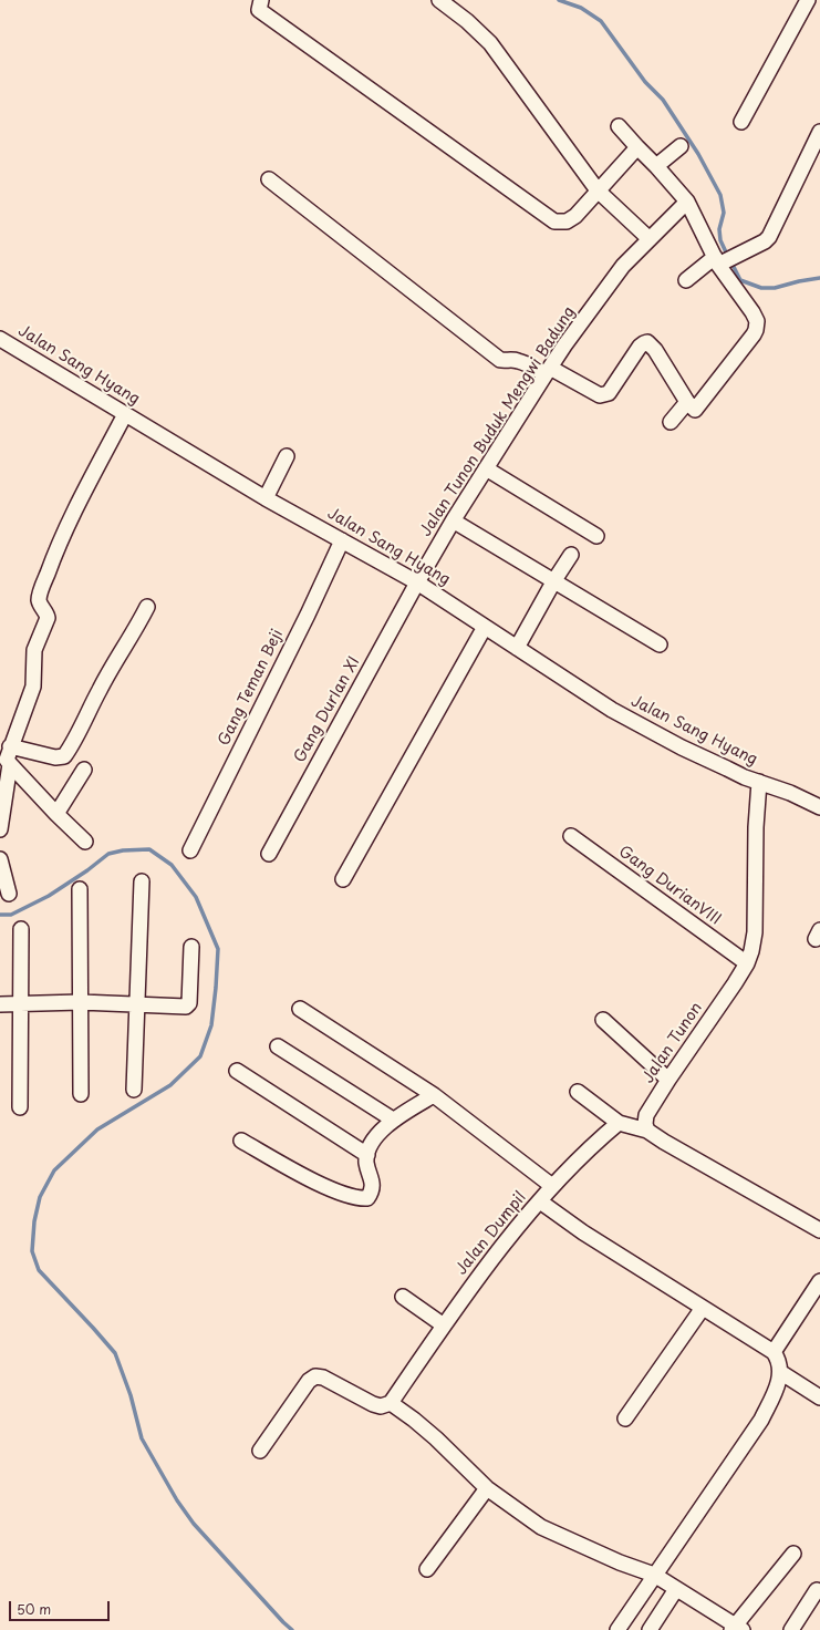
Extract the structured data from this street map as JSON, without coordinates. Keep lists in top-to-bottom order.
{
  "streets": {
    "street": [
      "Jalan Sang Hyang",
      "Jalan Tunon Buduk Mengwi Badung",
      "Gang Teman Beji",
      "Gang DurIan XI",
      "Gang DurianVIII",
      "Jalan Tunon",
      "Jalan Dumpil"
    ]
  },
  "crossings": [
    ["Jalan Sang Hyang", "Jalan Tunon Buduk Mengwi Badung"],
    ["Jalan Sang Hyang", "Gang Teman Beji"],
    ["Jalan Sang Hyang", "Gang DurIan XI"],
    ["Jalan Sang Hyang", "Jalan Tunon"],
    ["Jalan Tunon Buduk Mengwi Badung", "Gang DurIan XI"],
    ["Gang DurianVIII", "Jalan Tunon"]
  ],
  "scale_bar": "50 m"
}
